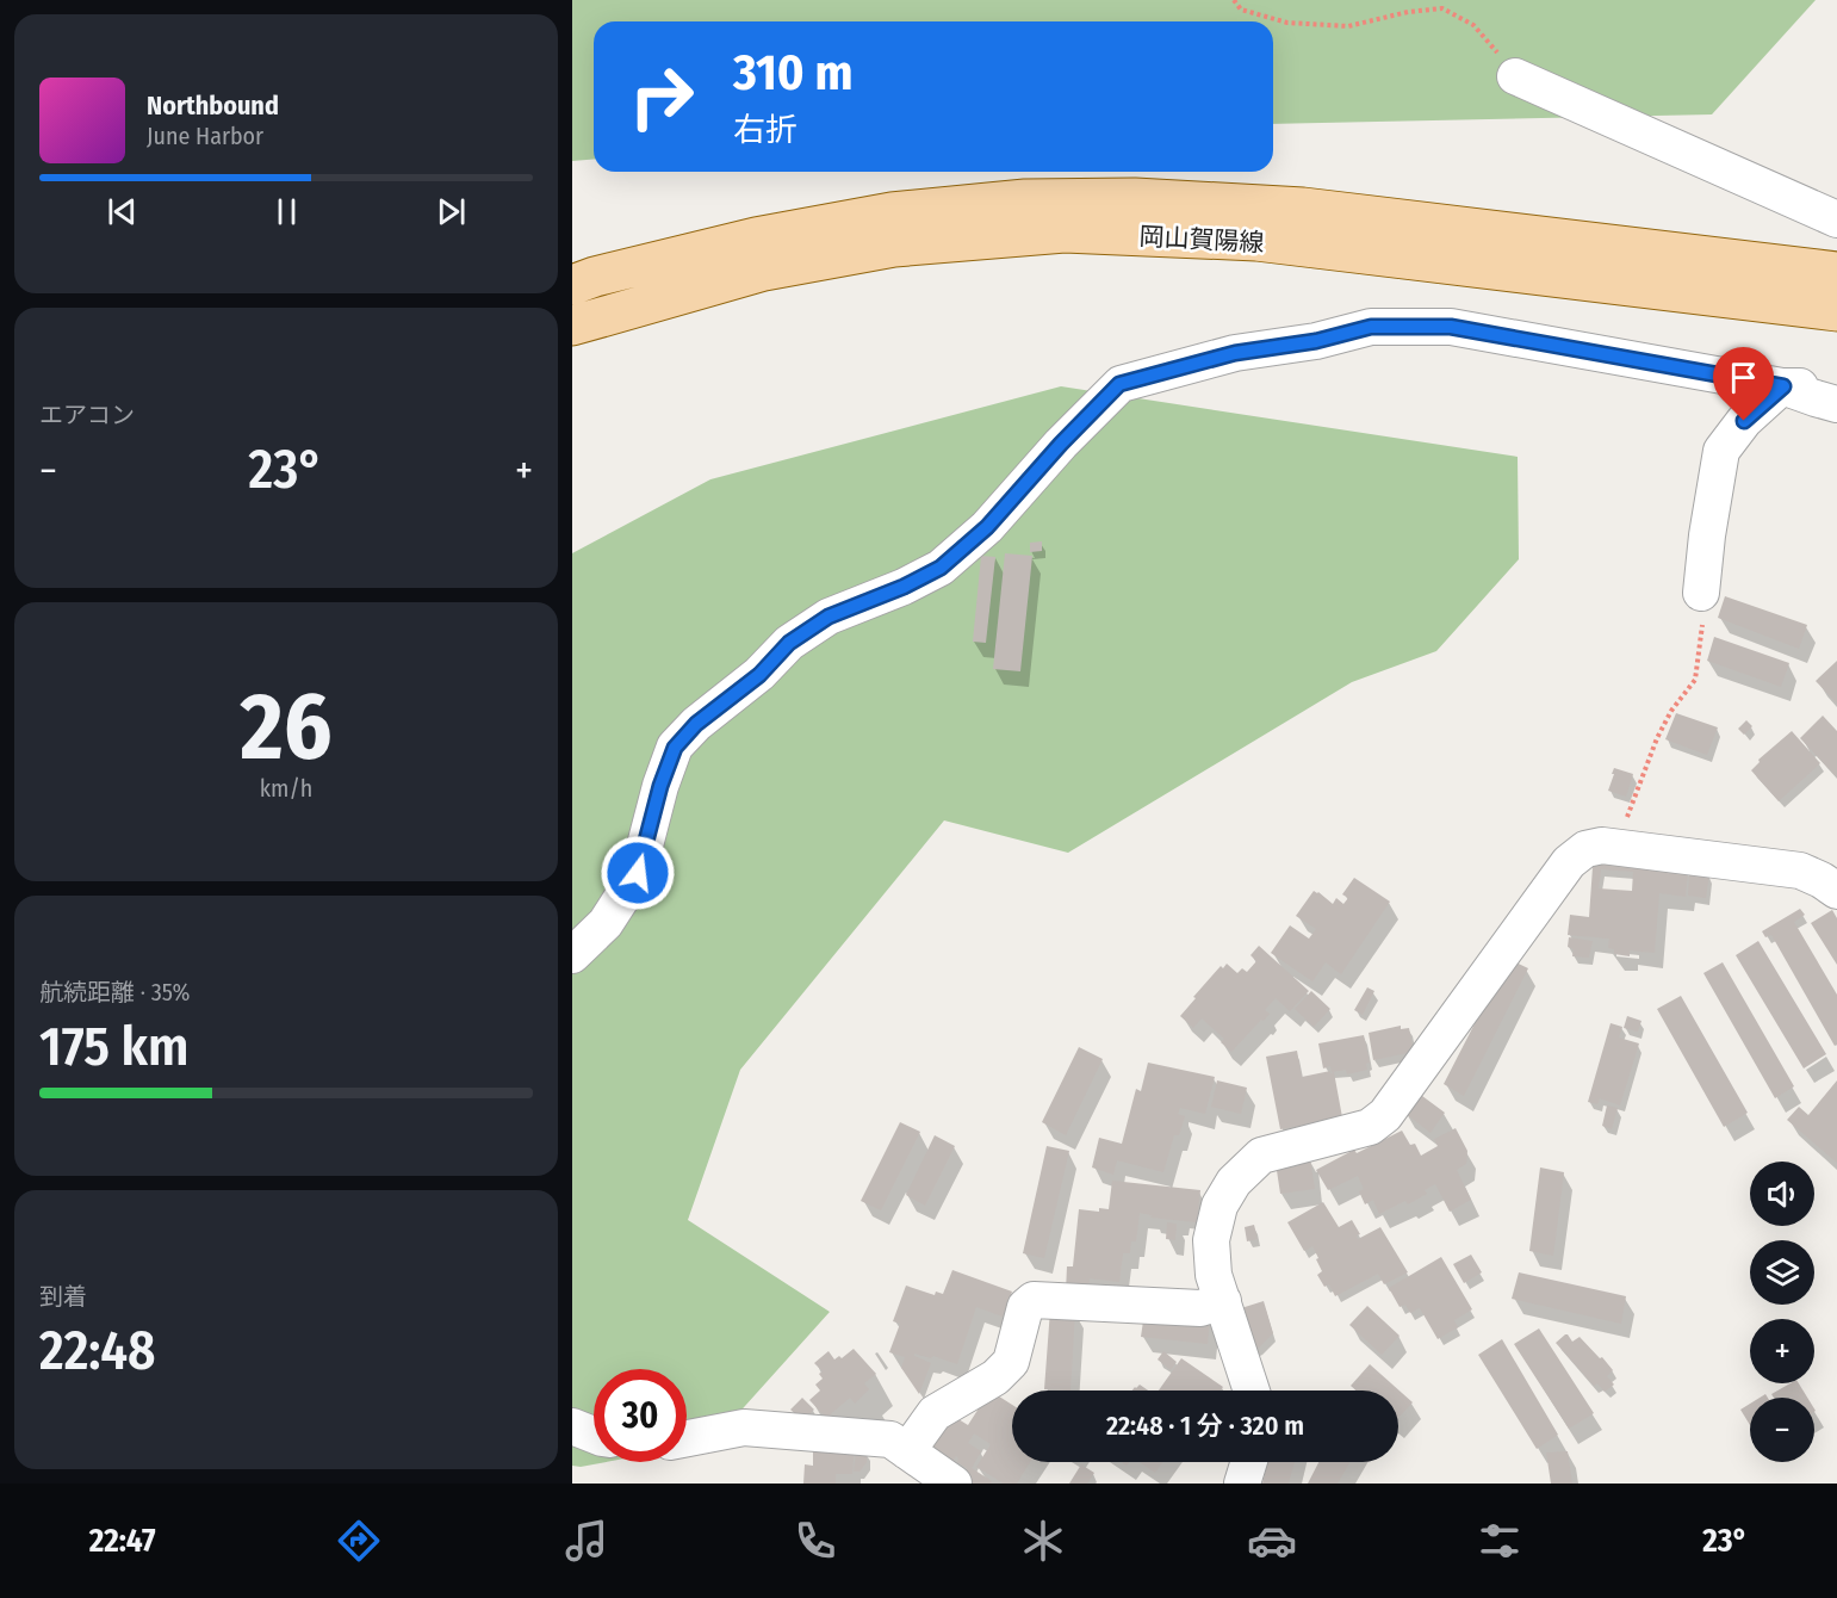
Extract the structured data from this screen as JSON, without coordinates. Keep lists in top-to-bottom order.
{
  "streets": {
    "main road": ["岡山賀陽線"]
  },
  "page": {
    "turn": ["310 m", "右折"],
    "song": ["Northbound", "June Harbor"],
    "tile": [
      "エアコン",
      ["26", "km/h"],
      ["航続距離 · 35%", "175 km"],
      ["到着", "22:48"]
    ],
    "heat": ["−", "23°", "+"],
    "map_buttons": ["+", "−"],
    "limit": "30",
    "trip": "22:48 · 1 分 · 320 m",
    "tabs": ["22:47", "23°"]
  }
}
